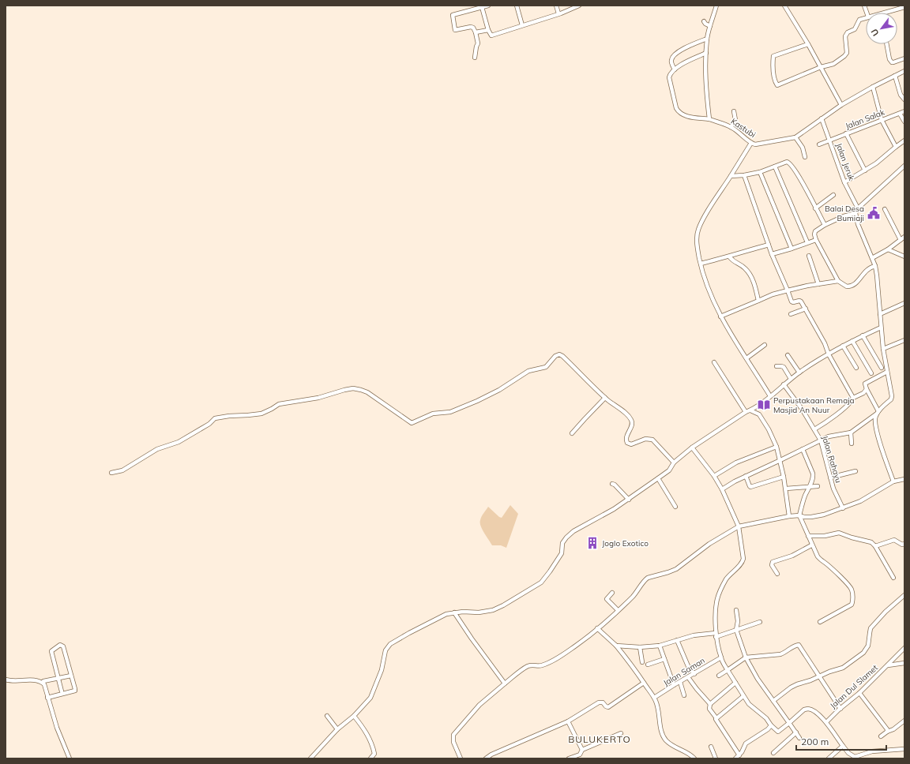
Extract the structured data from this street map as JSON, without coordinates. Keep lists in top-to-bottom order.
{
  "streets": {
    "street": [
      "Jalan Salak",
      "Kastubi",
      "Jalan Jeruk",
      "Jalan Rahayu",
      "Jalan Saman",
      "Jalan Dul Slamet"
    ]
  },
  "crossings": [
    ["Jalan Salak", "Jalan Jeruk"],
    ["Kastubi", "Jalan Jeruk"]
  ],
  "districts": ["BULUKERTO"],
  "places": {
    "public building": ["Balai Desa Bumiaji"],
    "library": ["Perpustakaan Remaja Masjid An Nuur"],
    "building": ["Joglo Exotico"]
  },
  "scale_bar": "200 m",
  "north": "bottom left"
}
